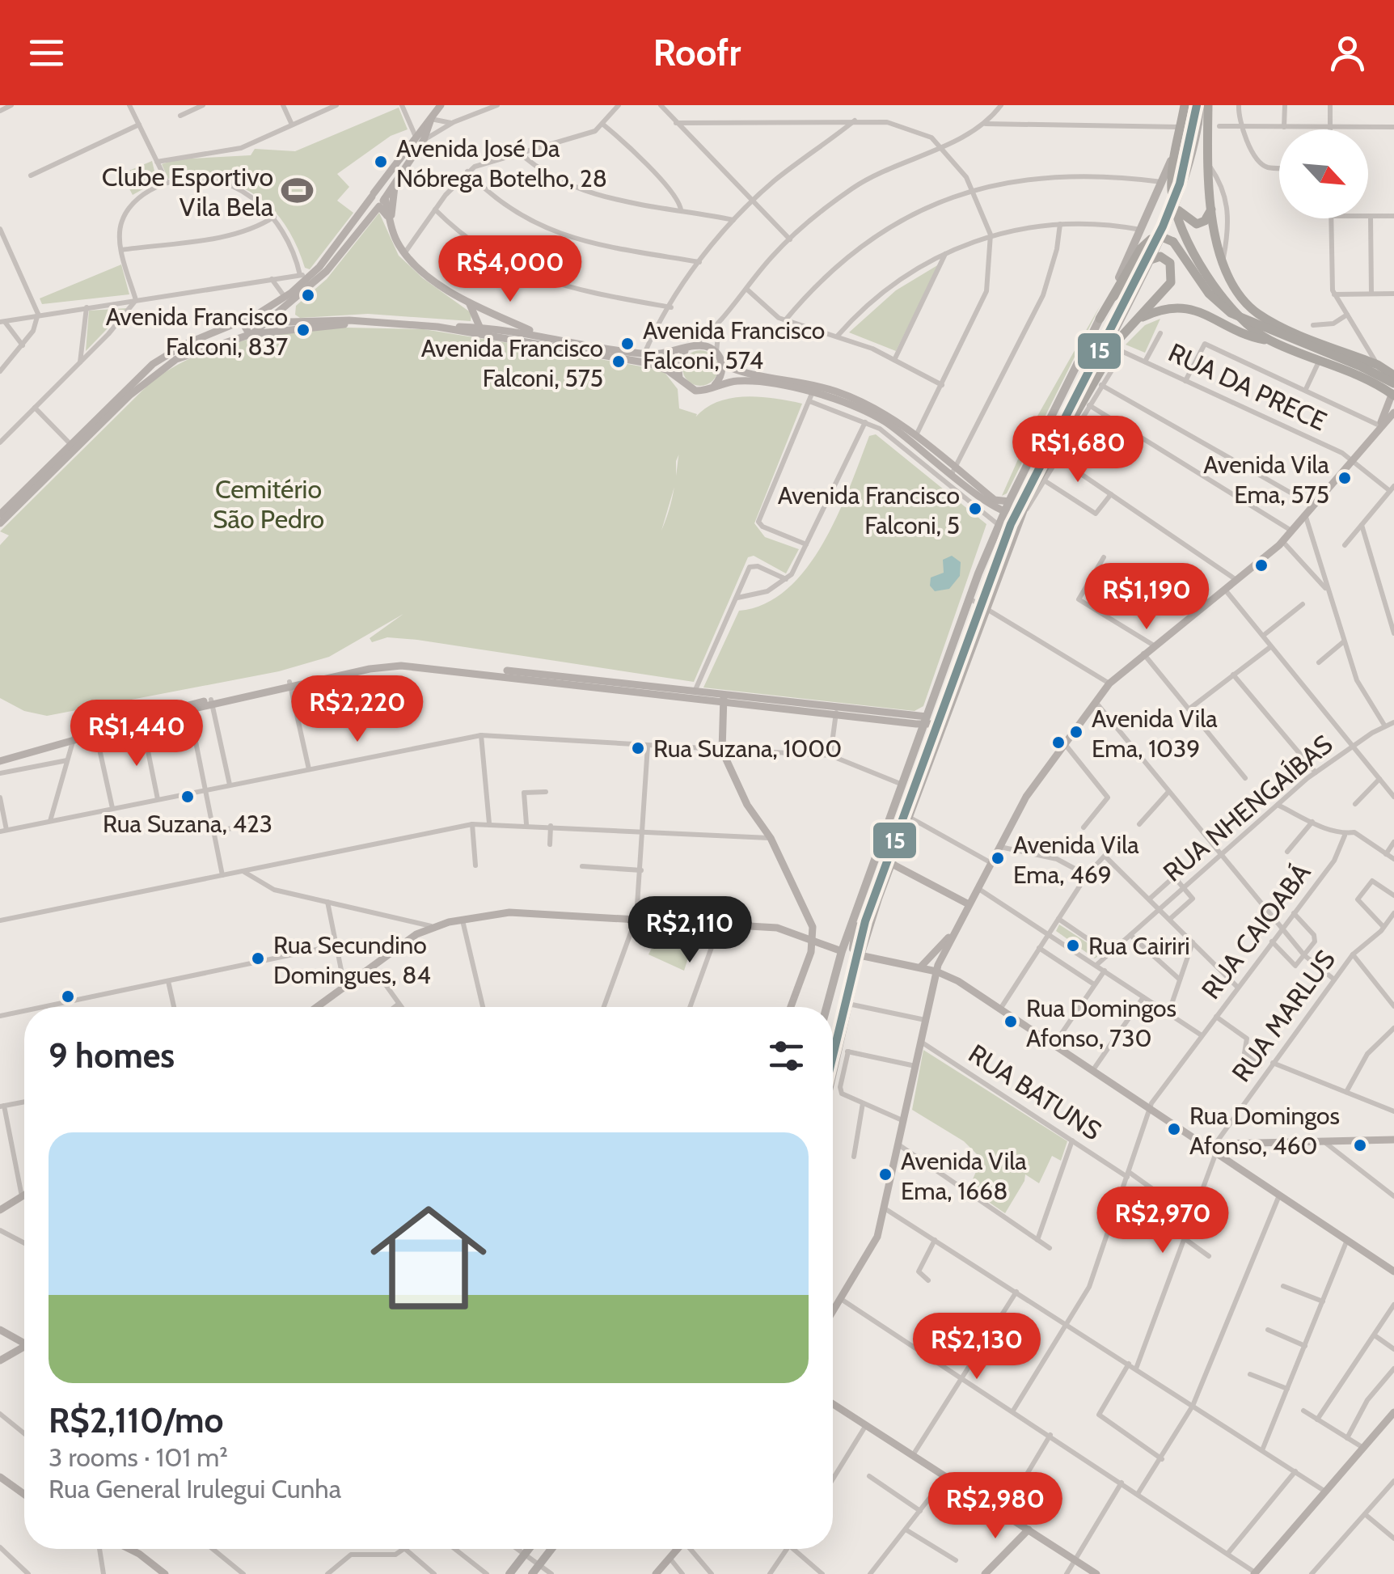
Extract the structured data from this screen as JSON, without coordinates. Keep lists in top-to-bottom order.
{
  "streets": {
    "street": [
      "RUA DA PRECE",
      "RUA NHENGAÍBAS",
      "RUA CAIOABÁ",
      "RUA MARLUS",
      "RUA BATUNS"
    ]
  },
  "crossings": [
    ["RUA CAIOABÁ", "RUA BATUNS"]
  ],
  "parks": ["Cemitério São Pedro"],
  "places": {
    "other": [
      "Avenida José Da Nóbrega Botelho, 28",
      "Avenida Francisco Falconi, 837",
      "Avenida Francisco Falconi, 574",
      "Avenida Francisco Falconi, 575",
      "Avenida Vila Ema, 575",
      "Avenida Francisco Falconi, 5",
      "Avenida Vila Ema, 1039",
      "Rua Suzana, 1000",
      "Rua Suzana, 423",
      "Avenida Vila Ema, 469",
      "Rua Cairiri",
      "Rua Secundino Domingues, 84",
      "Rua Domingos Afonso, 730",
      "Rua Domingos Afonso, 460",
      "Avenida Vila Ema, 1668"
    ],
    "sports": ["Clube Esportivo Vila Bela"]
  },
  "lines": ["transit line 15"],
  "north": "bottom right",
  "page": {
    "header": "Roofr",
    "price": [
      "R$4,000",
      "R$1,680",
      "R$1,190",
      "R$2,220",
      "R$1,440",
      "R$2,110",
      "R$2,970",
      "R$2,130",
      "R$2,980"
    ],
    "heading": "9 homes",
    "list": [
      {
        "name": "R$2,110/mo",
        "note": "3 rooms · 101 m² · Rua General Irulegui Cunha"
      }
    ]
  }
}
